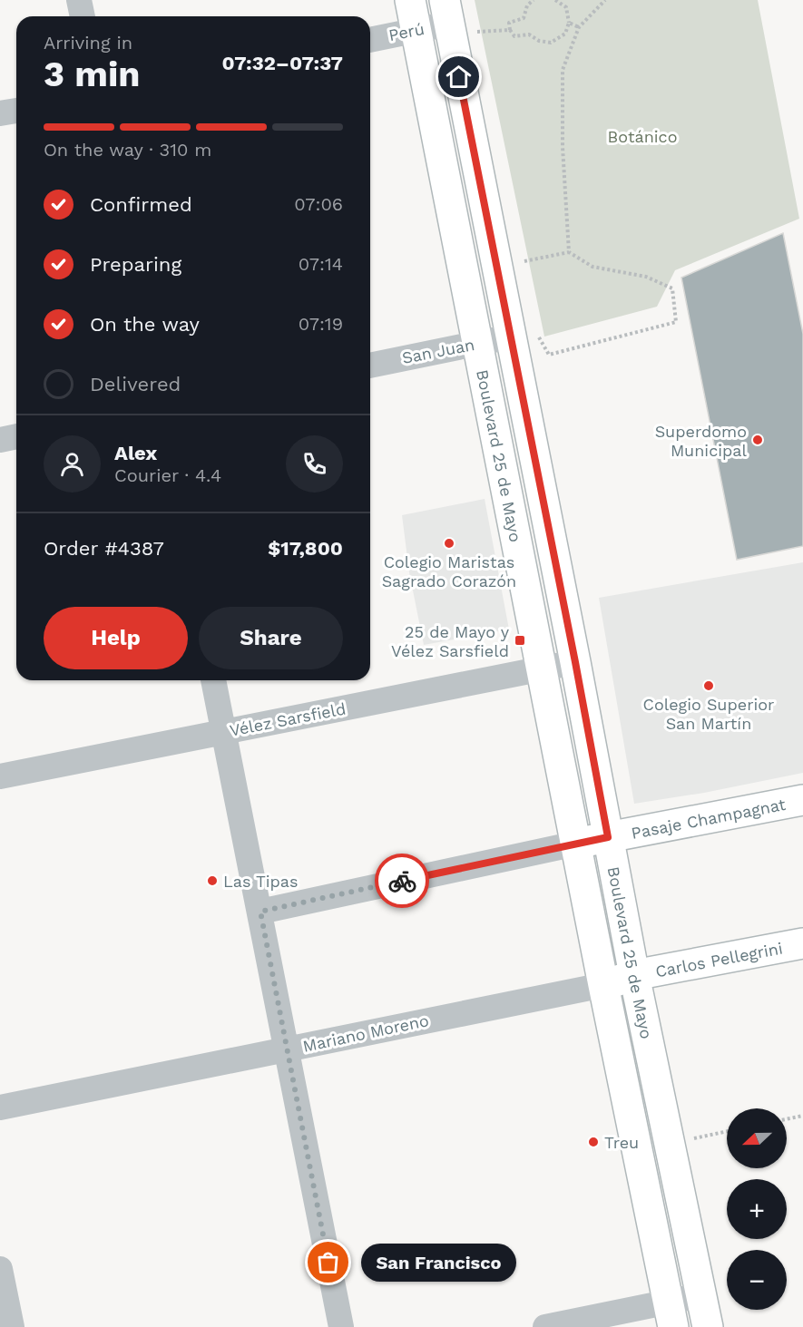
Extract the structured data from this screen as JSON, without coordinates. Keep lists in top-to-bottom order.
{
  "streets": {
    "main road": ["Boulevard 25 de Mayo", "Pasaje Champagnat", "Carlos Pellegrini"],
    "street": [
      "Perú",
      "San Juan",
      "Vélez Sarsfield",
      "Mariano Moreno"
    ]
  },
  "crossings": [
    ["Perú", "Boulevard 25 de Mayo"],
    ["San Juan", "Boulevard 25 de Mayo"],
    ["Boulevard 25 de Mayo", "Vélez Sarsfield"],
    ["Boulevard 25 de Mayo", "Pasaje Champagnat"],
    ["Boulevard 25 de Mayo", "Carlos Pellegrini"],
    ["Boulevard 25 de Mayo", "Mariano Moreno"],
    ["Carlos Pellegrini", "Mariano Moreno"]
  ],
  "parks": ["Botánico"],
  "places": {
    "other": [
      "Superdomo Municipal",
      "Colegio Maristas Sagrado Corazón",
      "Colegio Superior San Martín",
      "Las Tipas",
      "Treu",
      "San Francisco"
    ],
    "transit": ["25 de Mayo y Vélez Sarsfield"]
  },
  "north": "left",
  "page": {
    "heading": ["3 min", "Arriving in", "07:32–07:37"],
    "panel": [
      "Alex",
      "Courier · 4.4",
      "Order #4387",
      "$17,800"
    ],
    "bar": "On the way · 310 m",
    "list": [
      ["Confirmed", "07:06"],
      ["Preparing", "07:14"],
      ["On the way", "07:19"],
      "Delivered"
    ],
    "buttons": ["Help", "Share"],
    "map_buttons": ["+", "−"],
    "bubble": "San Francisco"
  }
}
